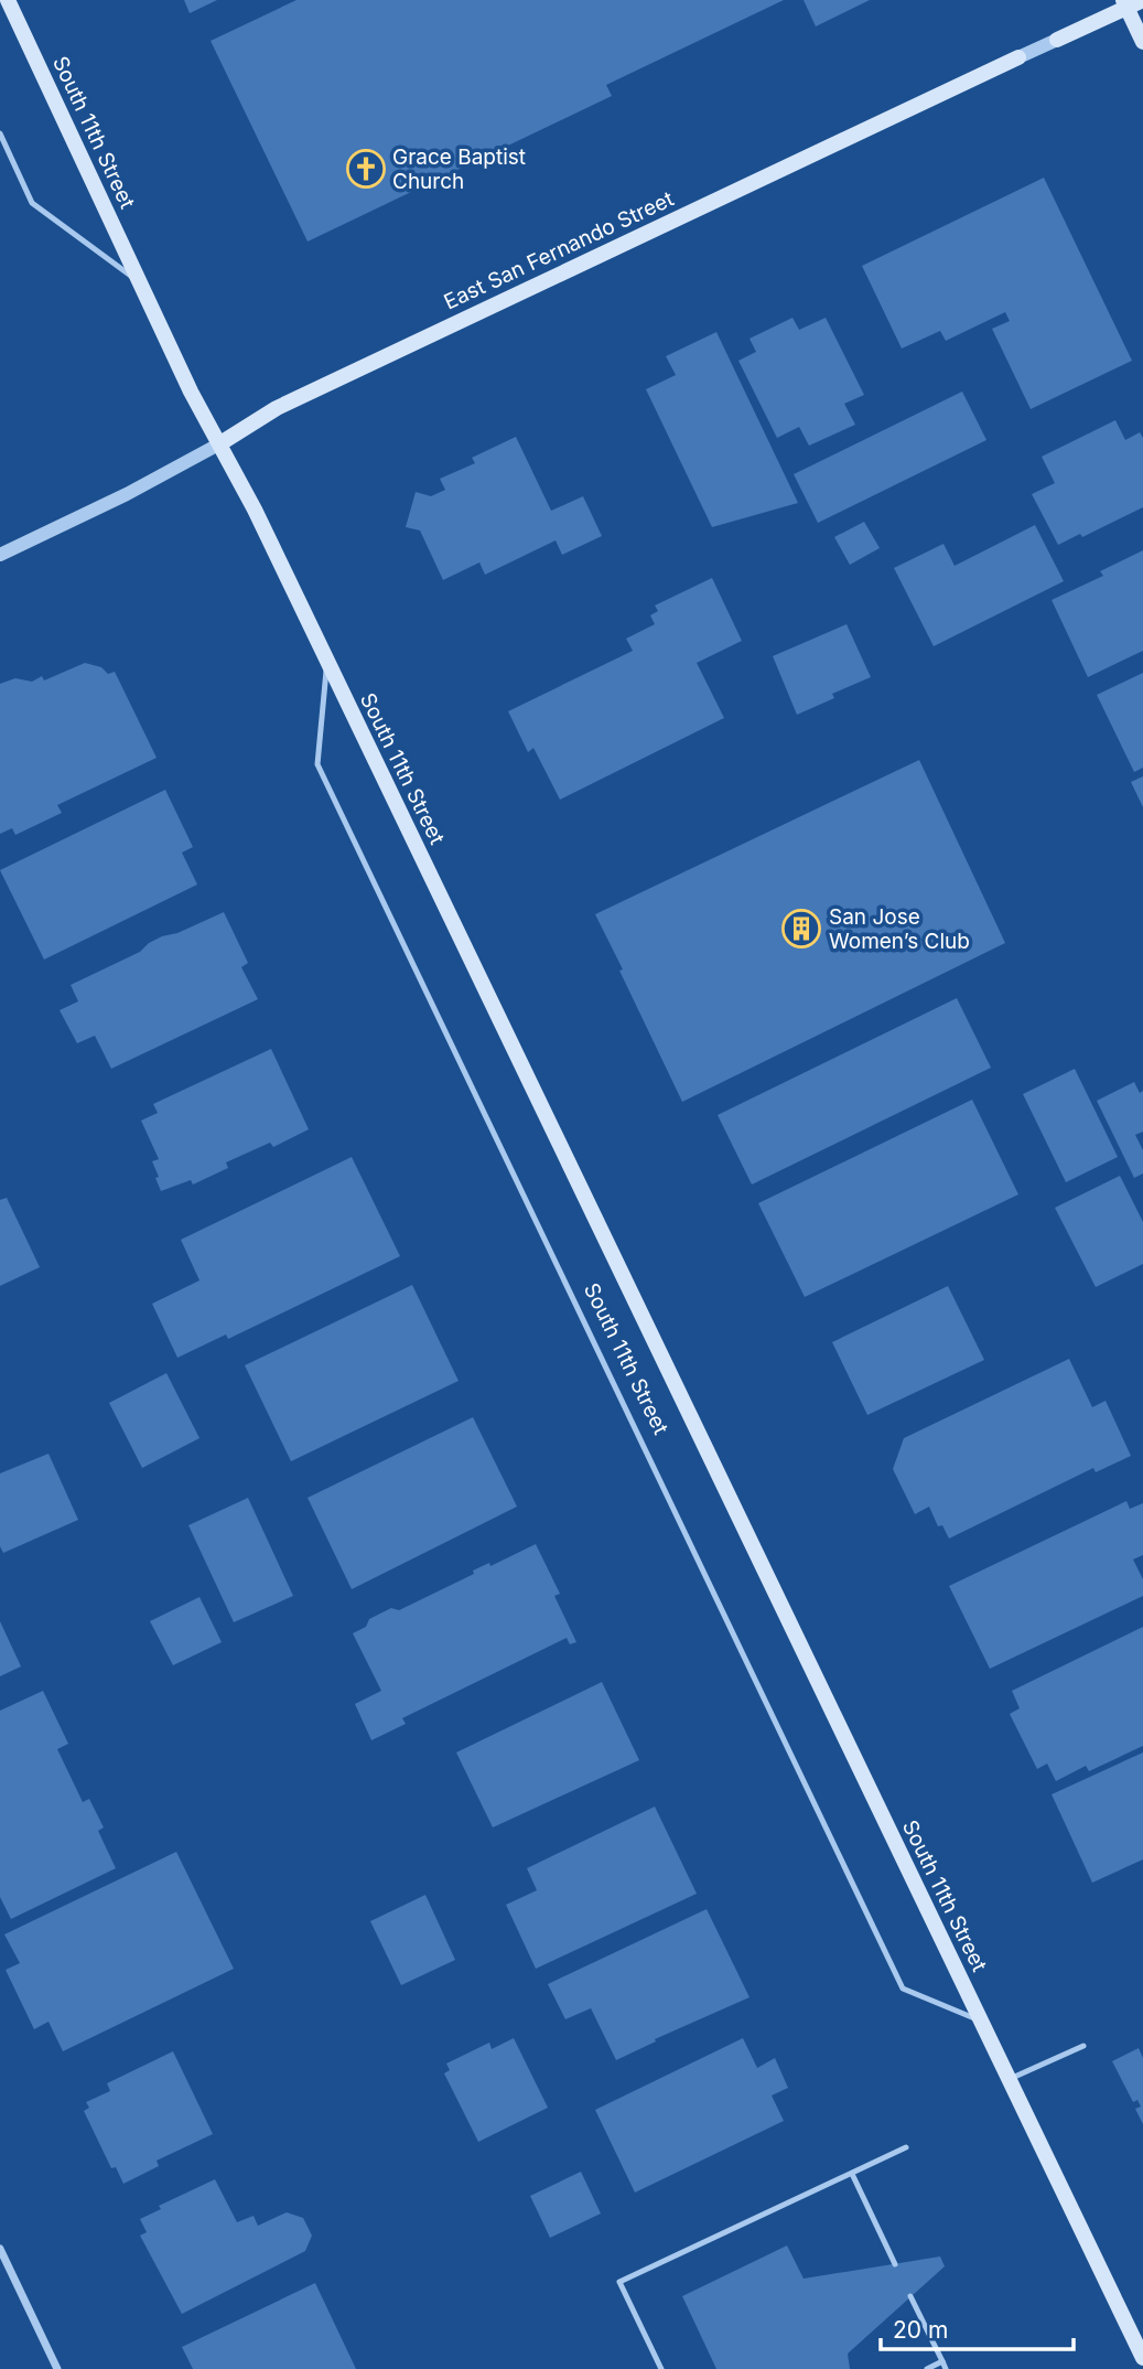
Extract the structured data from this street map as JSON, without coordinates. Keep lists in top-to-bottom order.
{
  "streets": {
    "main road": ["South 11th Street", "East San Fernando Street"]
  },
  "crossings": [
    ["South 11th Street", "East San Fernando Street"]
  ],
  "places": {
    "church": ["Grace Baptist Church"],
    "building": ["San Jose Women’s Club"]
  },
  "scale_bar": "20 m"
}
